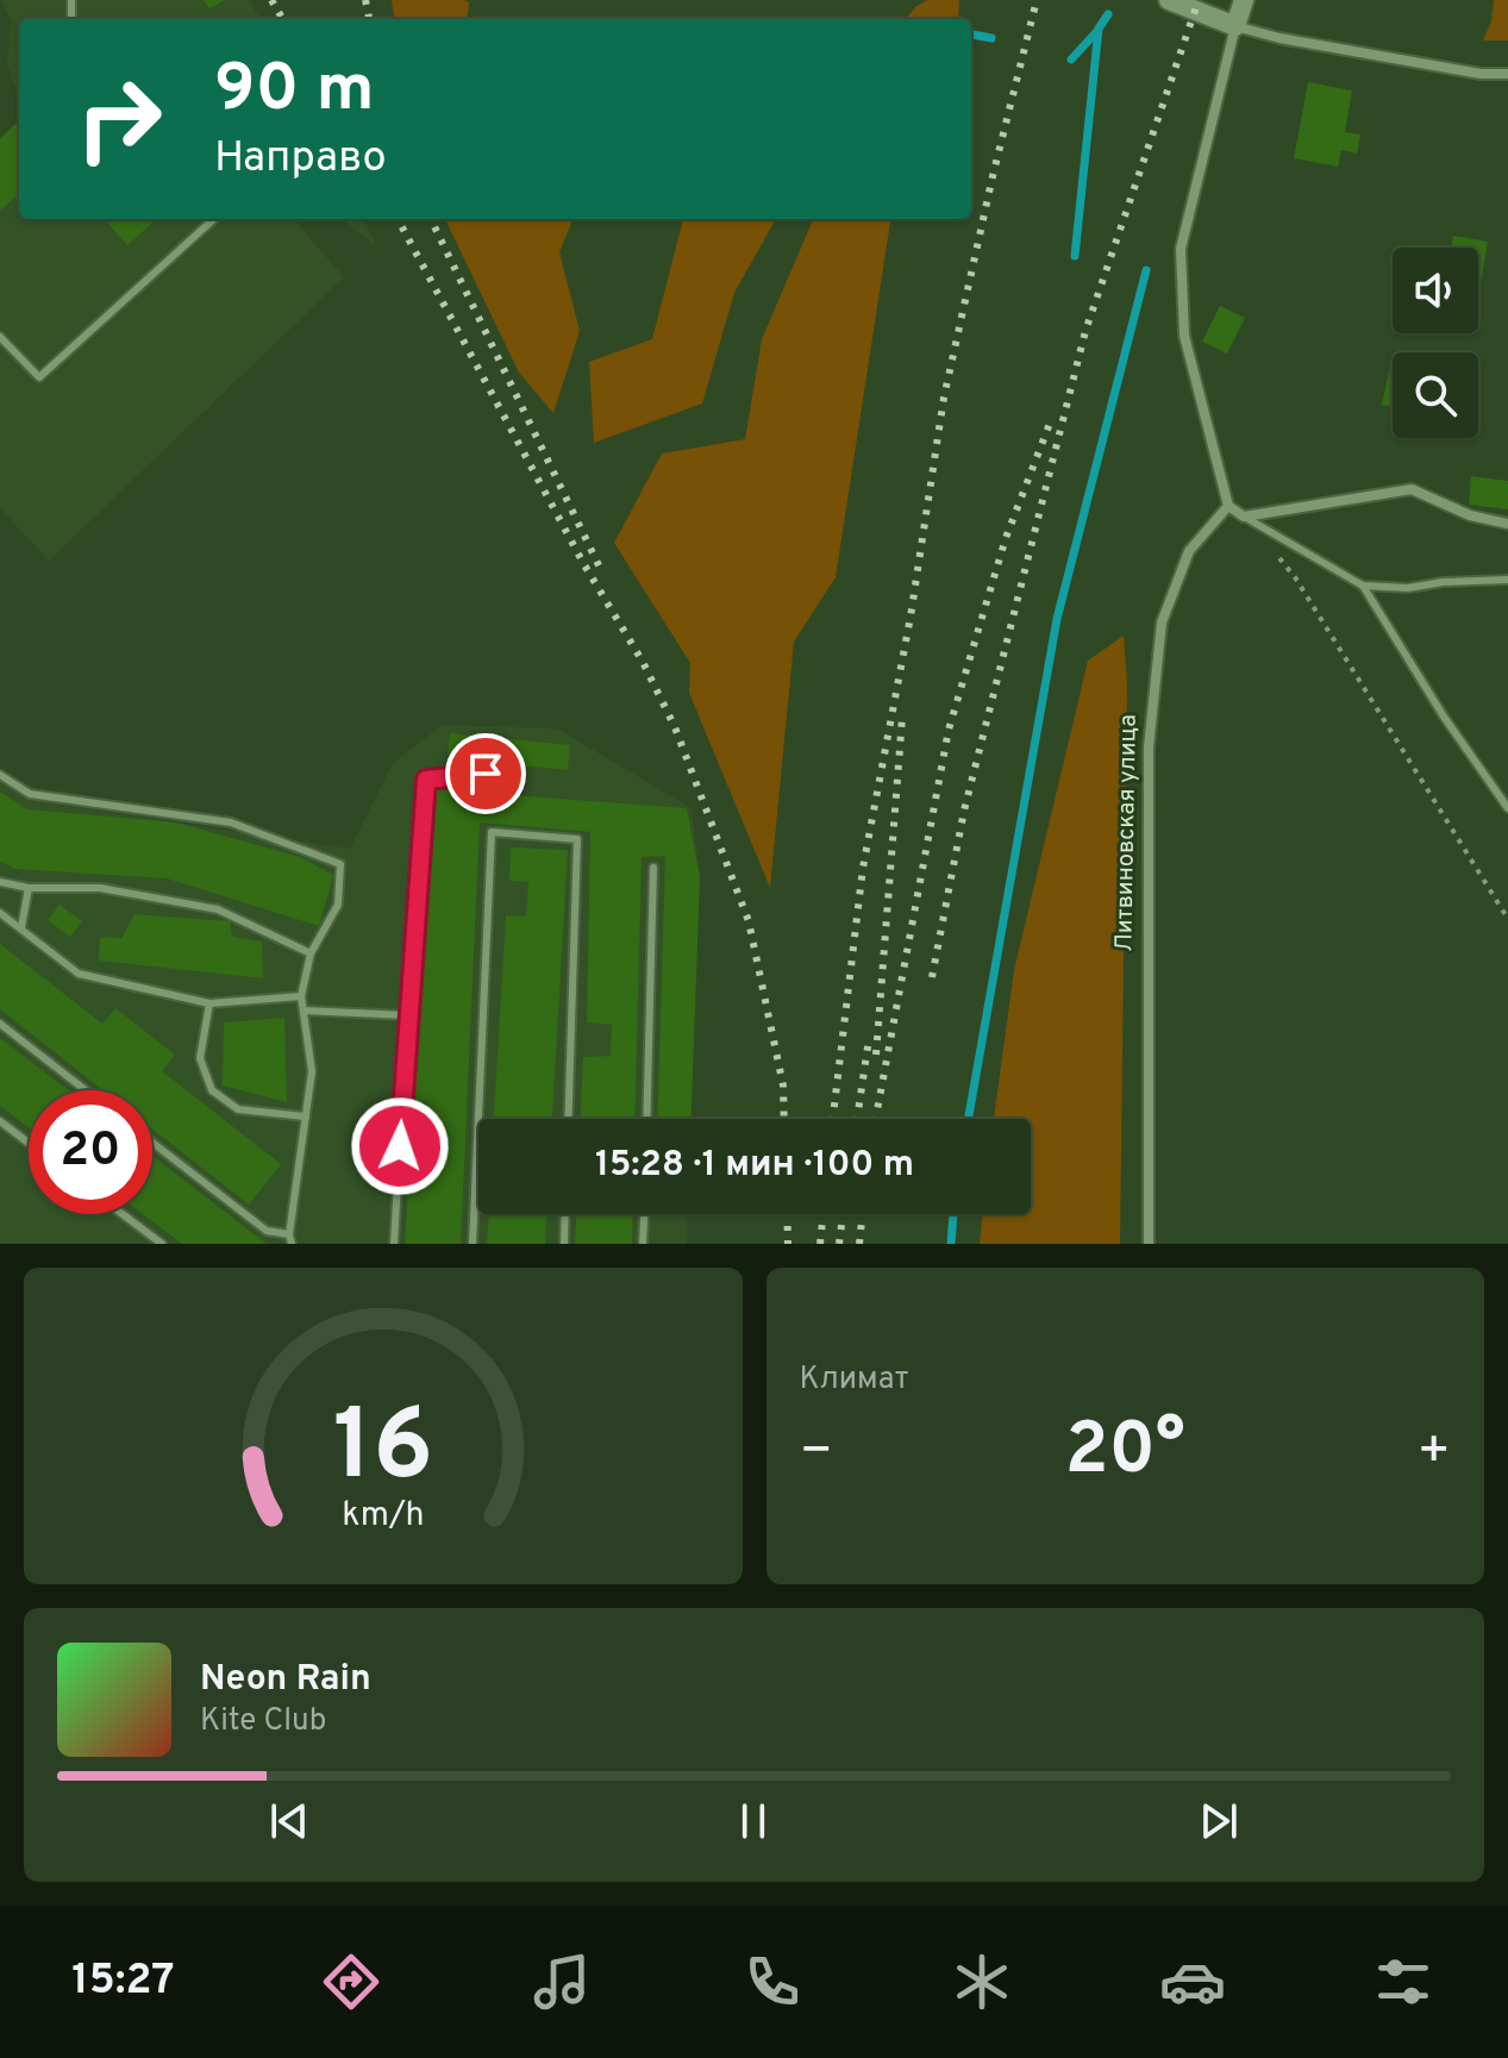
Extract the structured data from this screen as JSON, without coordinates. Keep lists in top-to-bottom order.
{
  "streets": {
    "street": ["Литвиновская улица"]
  },
  "page": {
    "turn": ["90 m", "Направо"],
    "limit": "20",
    "trip": "15:28 · 1 мин · 100 m",
    "tile": "Климат",
    "heat": ["−", "20°", "+"],
    "song": ["Neon Rain", "Kite Club"],
    "tabs": "15:27",
    "gauge": ["16", "km/h"]
  }
}
